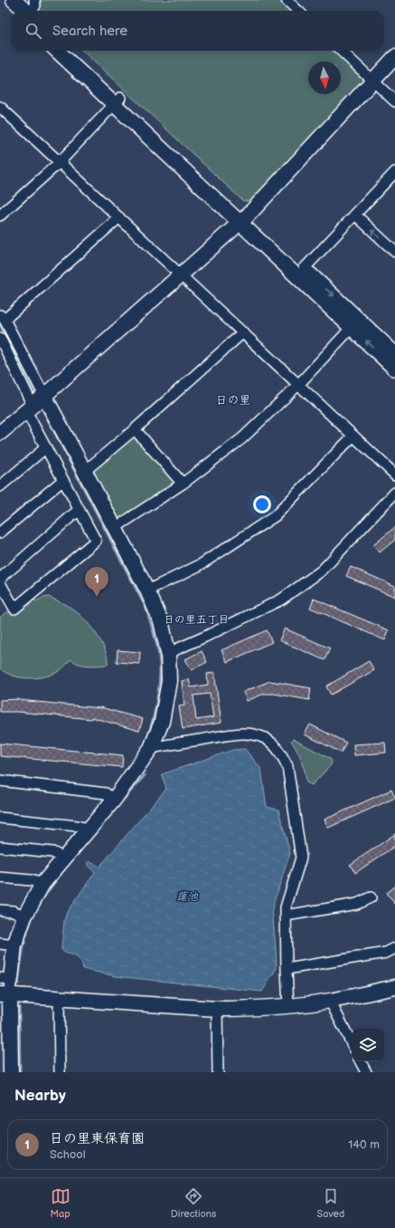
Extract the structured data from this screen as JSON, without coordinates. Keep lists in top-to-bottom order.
{
  "districts": ["日の里", "日の里五丁目"],
  "water": ["蓮池"],
  "north": "bottom",
  "page": {
    "search": "Search here",
    "pins": "1",
    "heading": "Nearby",
    "list": [
      {
        "mark": "1",
        "name": "日の里東保育園",
        "note": "School",
        "value": "140 m"
      }
    ],
    "nav": ["Map", "Directions", "Saved"]
  }
}
